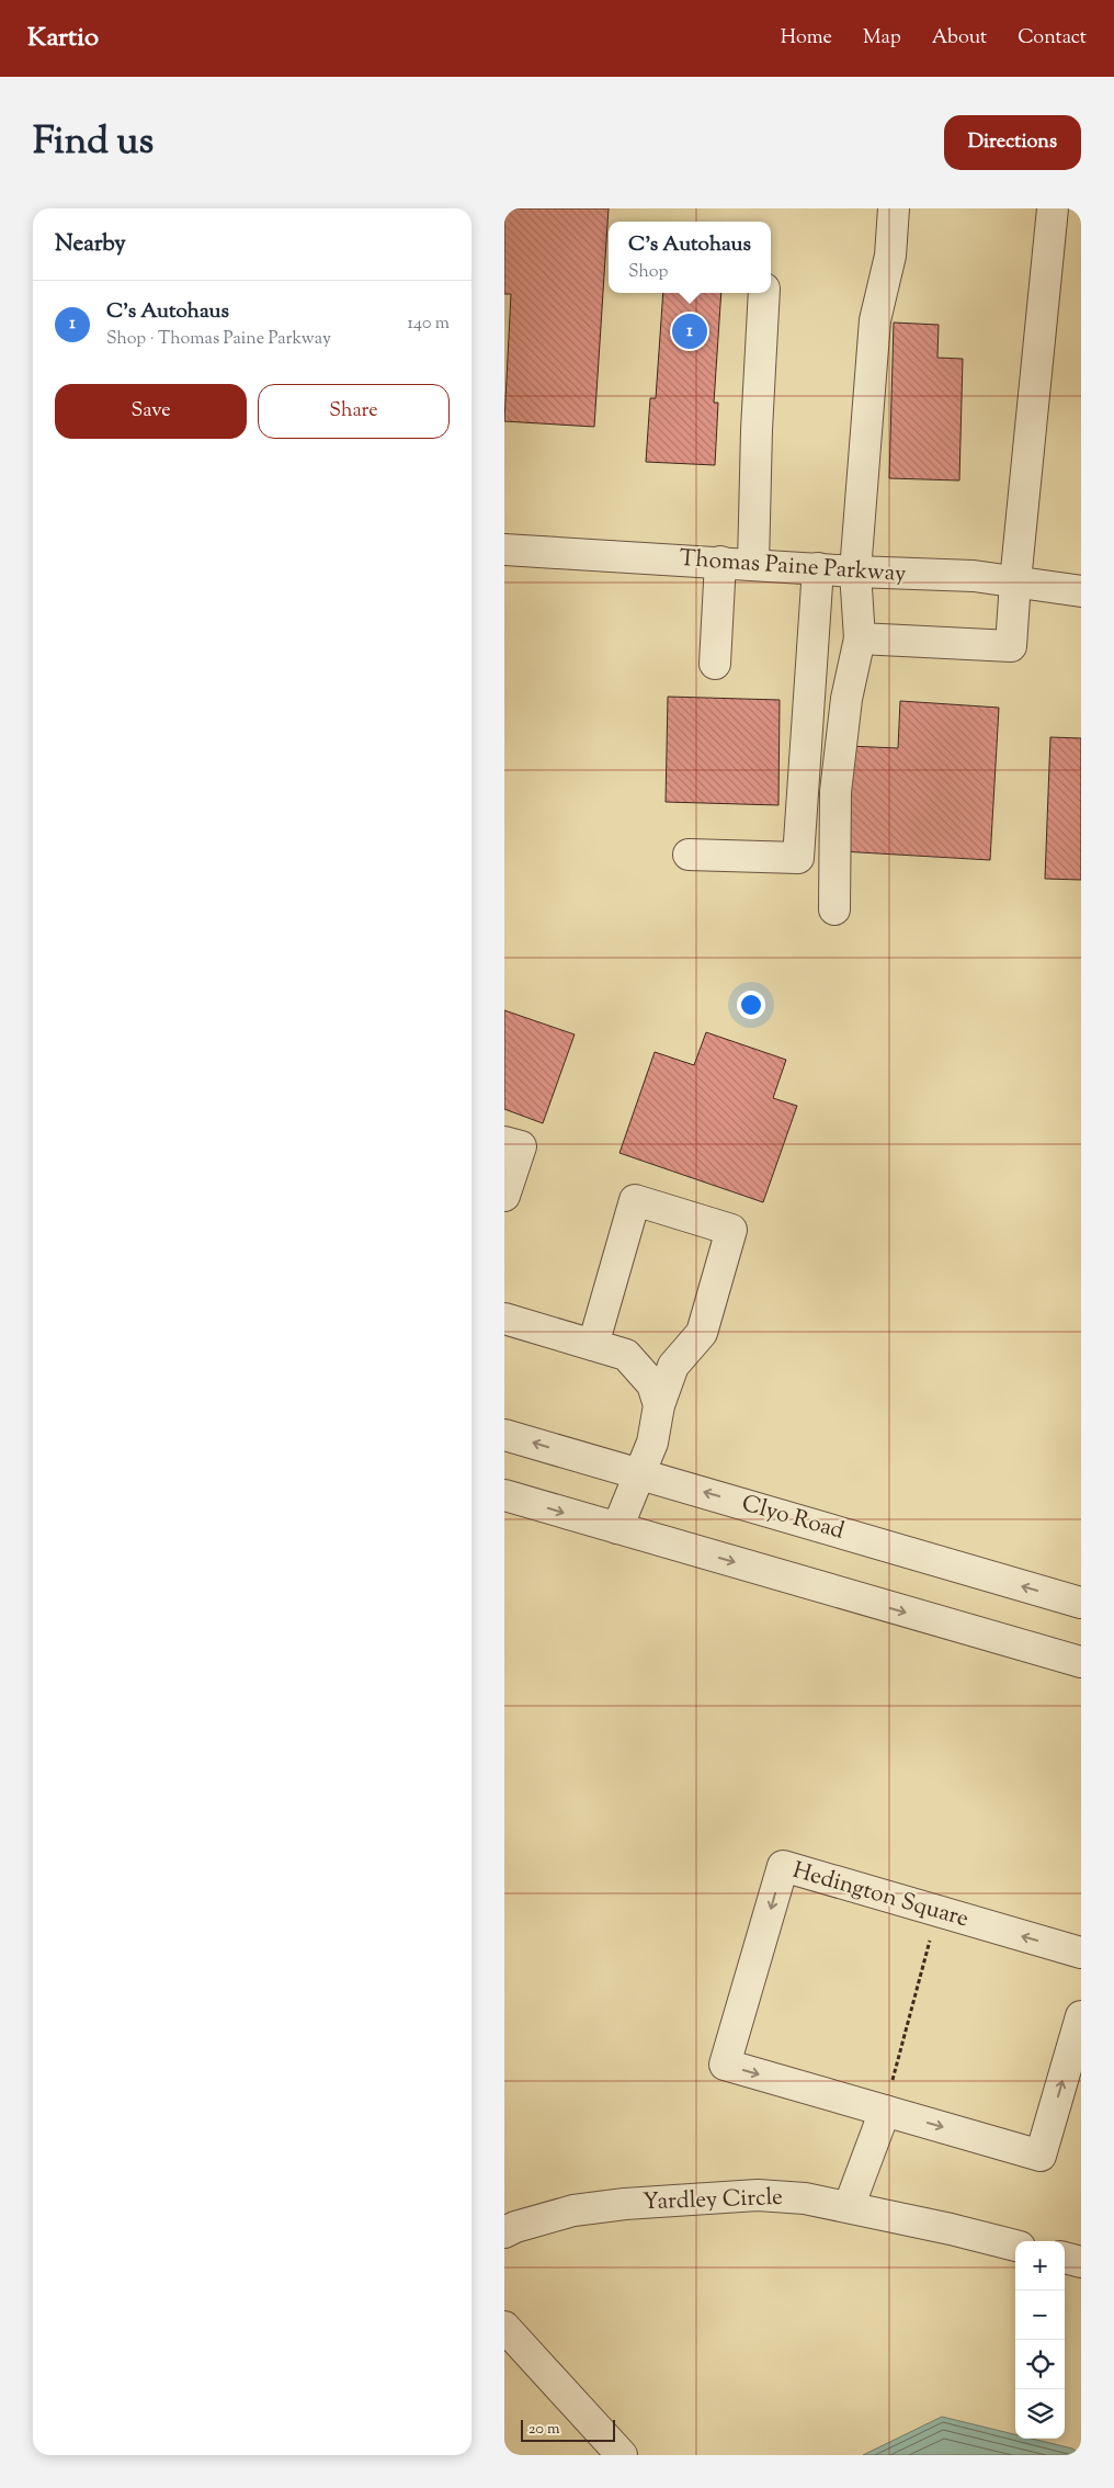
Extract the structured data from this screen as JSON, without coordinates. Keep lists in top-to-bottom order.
{
  "streets": {
    "street": [
      "Thomas Paine Parkway",
      "Clyo Road",
      "Hedington Square",
      "Yardley Circle"
    ]
  },
  "scale_bar": "20 m",
  "page": {
    "header": "Kartio",
    "nav": [
      "Home",
      "Map",
      "About",
      "Contact"
    ],
    "title": "Find us",
    "buttons": [
      "Directions",
      ["Save", "Share"]
    ],
    "heading": "Nearby",
    "popup": ["C's Autohaus", "Shop"],
    "list": [
      {
        "mark": "1",
        "name": "C's Autohaus",
        "note": "Shop · Thomas Paine Parkway",
        "value": "140 m"
      }
    ],
    "pins": "1",
    "map_buttons": ["+", "−"],
    "scale": "20 m"
  }
}
